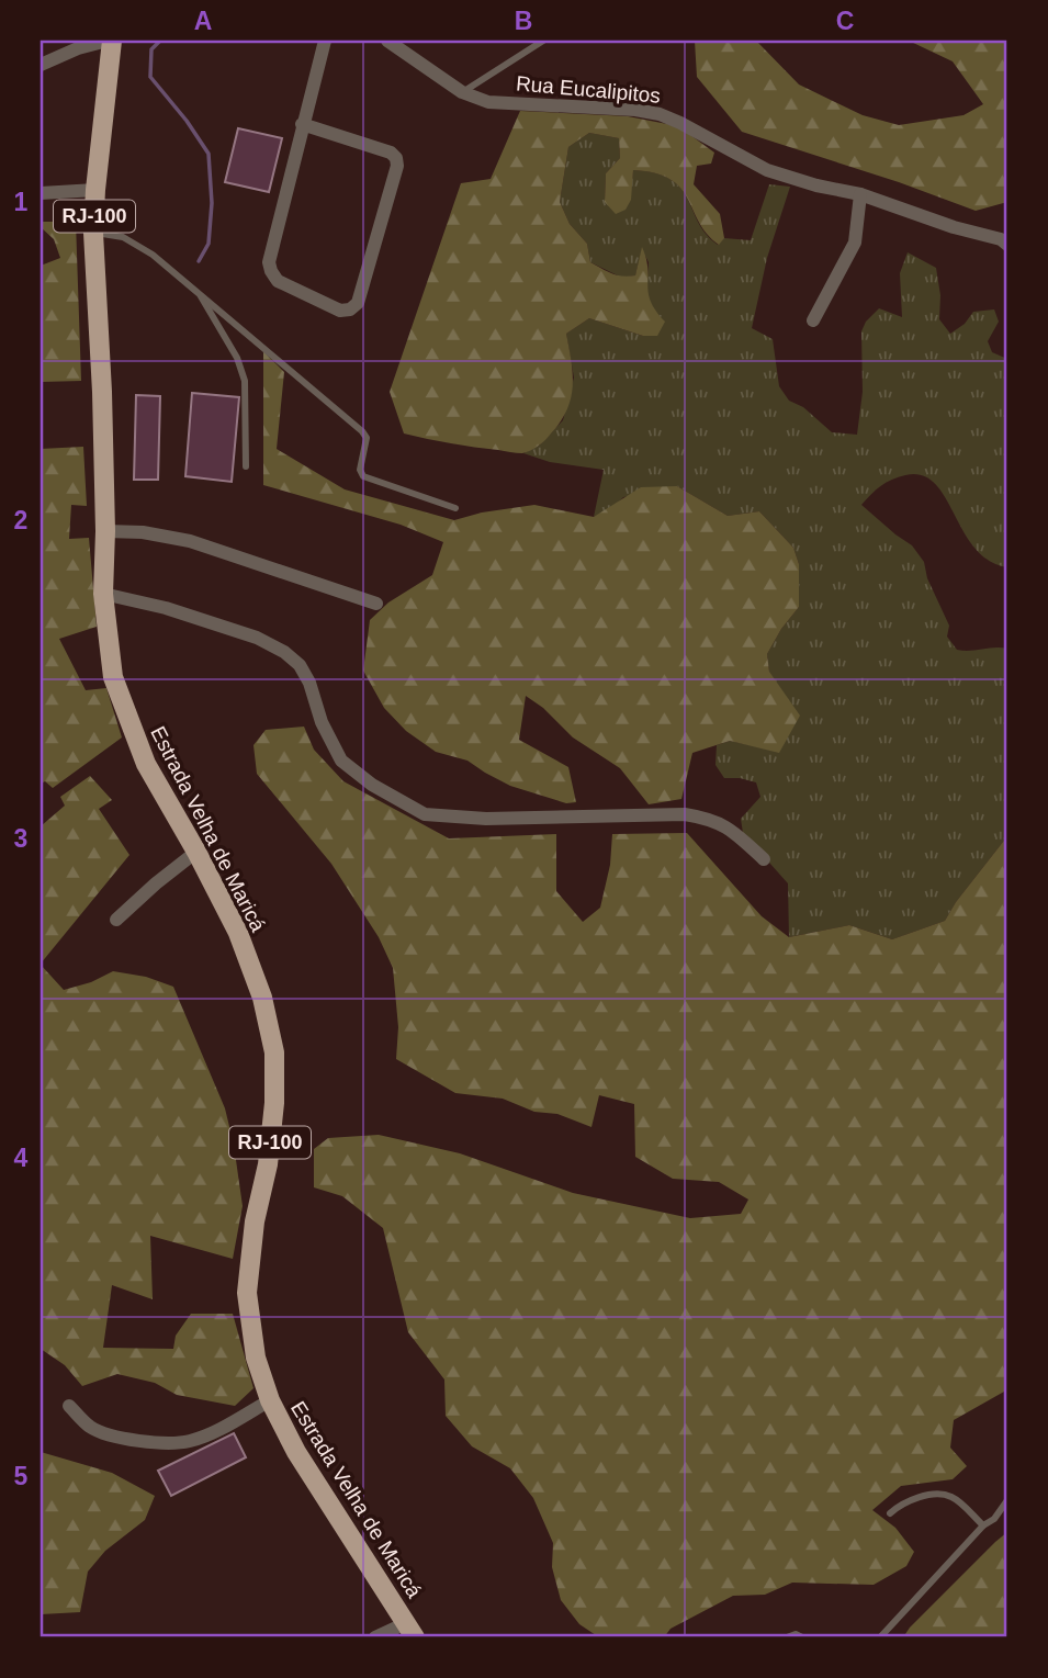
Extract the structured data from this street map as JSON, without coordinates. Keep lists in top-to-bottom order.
{
  "streets": {
    "main road": ["RJ-100", "Estrada Velha de Maricá"],
    "street": ["Rua Eucalipitos"]
  },
  "grid": {
    "columns": ["A", "B", "C"],
    "rows": [
      "1",
      "2",
      "3",
      "4",
      "5"
    ]
  }
}
